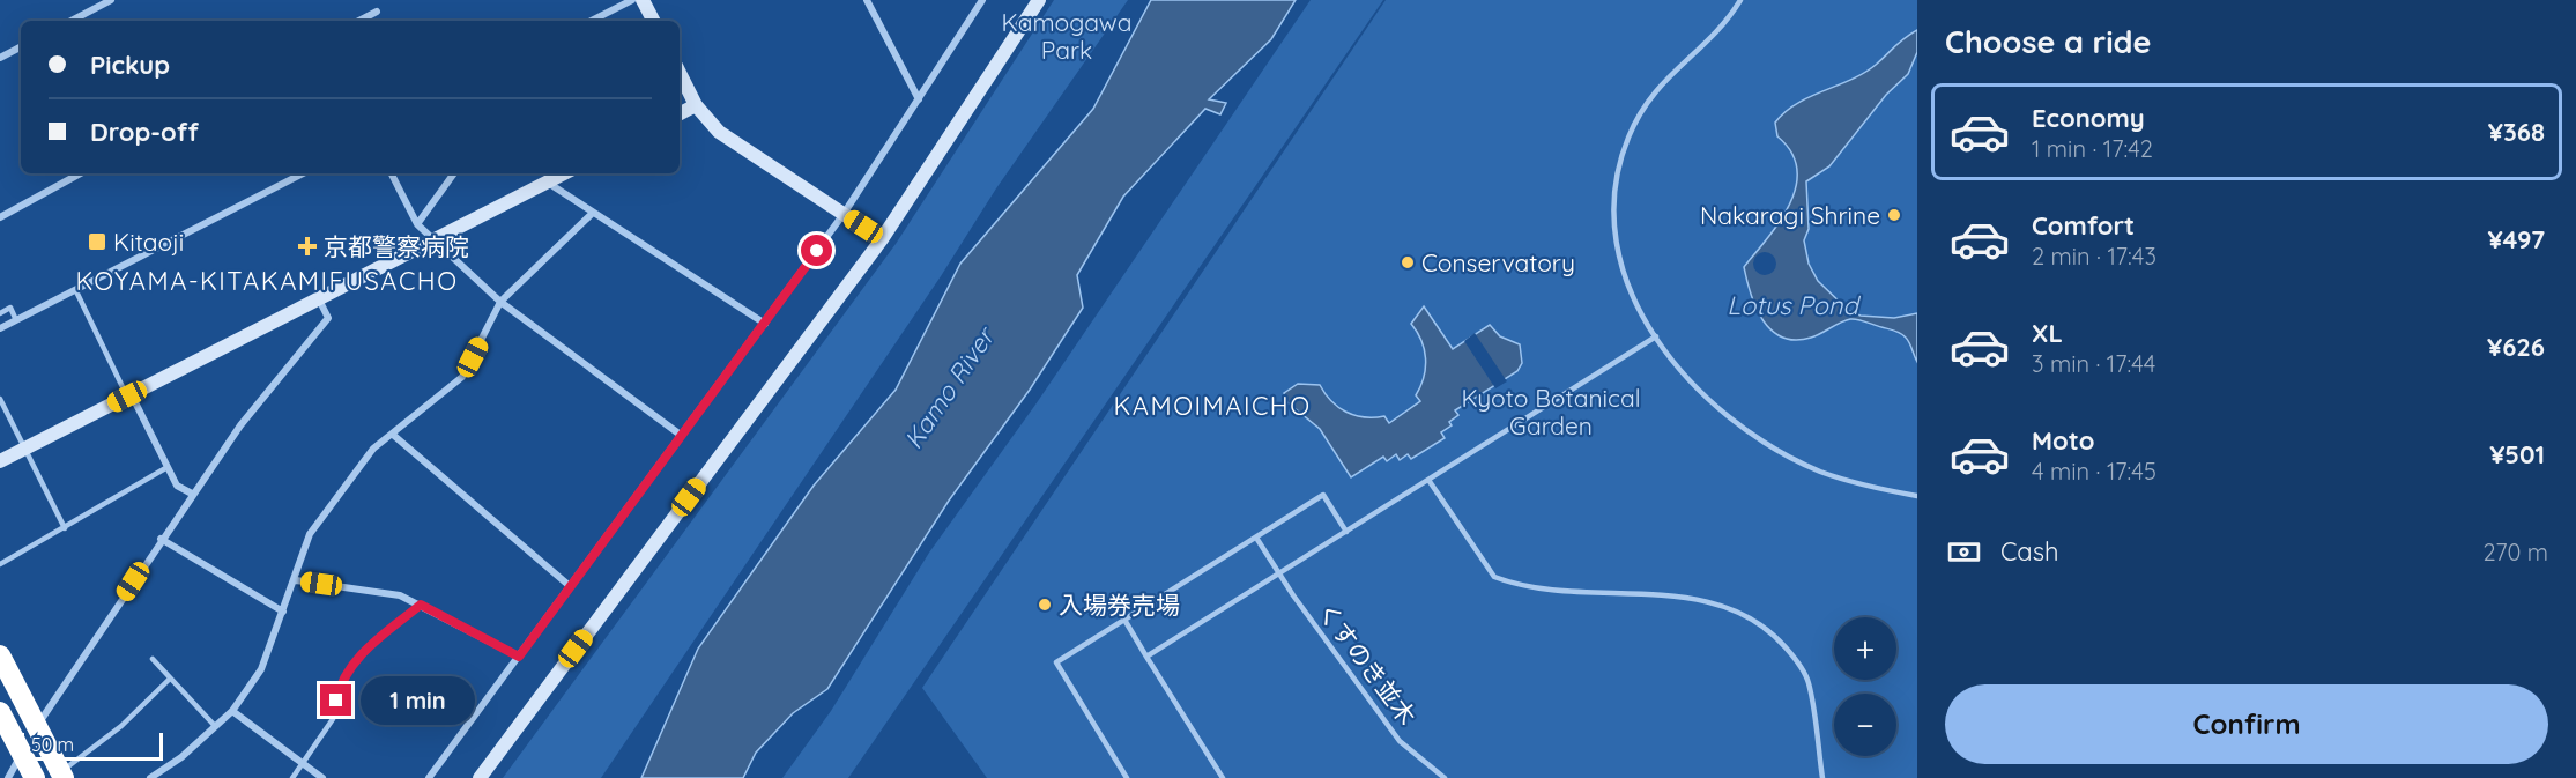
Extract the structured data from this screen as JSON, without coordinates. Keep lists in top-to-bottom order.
{
  "streets": {
    "lane": ["くすのき並木"]
  },
  "districts": ["KOYAMA-KITAKAMIFUSACHO", "KAMOIMAICHO"],
  "water": ["Lotus Pond", "Kamo River"],
  "parks": ["Kamogawa Park", "Kyoto Botanical Garden"],
  "places": {
    "other": ["Nakaragi Shrine", "Conservatory", "入場券売場"],
    "transit": ["Kitaoji"],
    "health": ["京都警察病院"]
  },
  "scale_bar": "50 m",
  "page": {
    "heading": "Choose a ride",
    "banner": ["Pickup", "Drop-off"],
    "list": [
      {
        "name": "Economy",
        "note": "1 min · 17:42",
        "value": "¥368"
      },
      {
        "name": "Comfort",
        "note": "2 min · 17:43",
        "value": "¥497"
      },
      {
        "name": "XL",
        "note": "3 min · 17:44",
        "value": "¥626"
      },
      {
        "name": "Moto",
        "note": "4 min · 17:45",
        "value": "¥501"
      }
    ],
    "pay": ["Cash", "270 m"],
    "map_buttons": ["+", "−"],
    "buttons": "Confirm",
    "bubble": "1 min",
    "scale": "50 m"
  }
}
